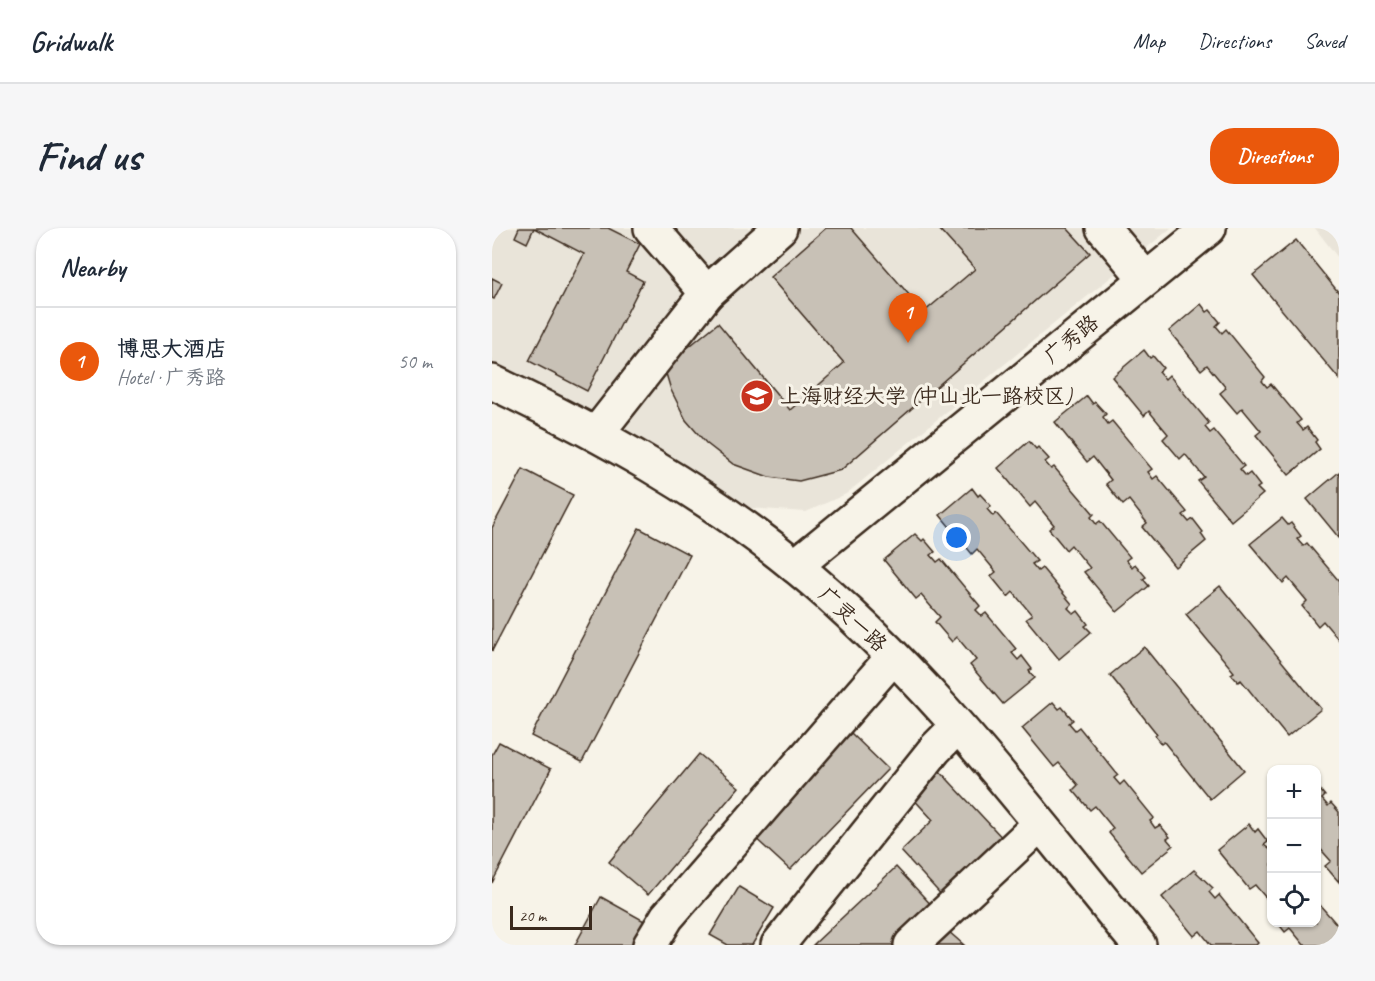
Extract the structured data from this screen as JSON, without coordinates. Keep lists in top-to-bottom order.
{
  "streets": {
    "street": ["广秀路", "广灵一路"]
  },
  "crossings": [
    ["广秀路", "广灵一路"]
  ],
  "places": {
    "school or university": ["上海财经大学 (中山北一路校区)"]
  },
  "scale_bar": "20 m",
  "page": {
    "header": "Gridwalk",
    "nav": ["Map", "Directions", "Saved"],
    "buttons": "Directions",
    "title": "Find us",
    "heading": "Nearby",
    "pins": "1",
    "list": [
      {
        "mark": "1",
        "name": "博思大酒店",
        "note": "Hotel · 广秀路",
        "value": "50 m"
      }
    ],
    "map_buttons": ["+", "−"],
    "scale": "20 m"
  }
}
